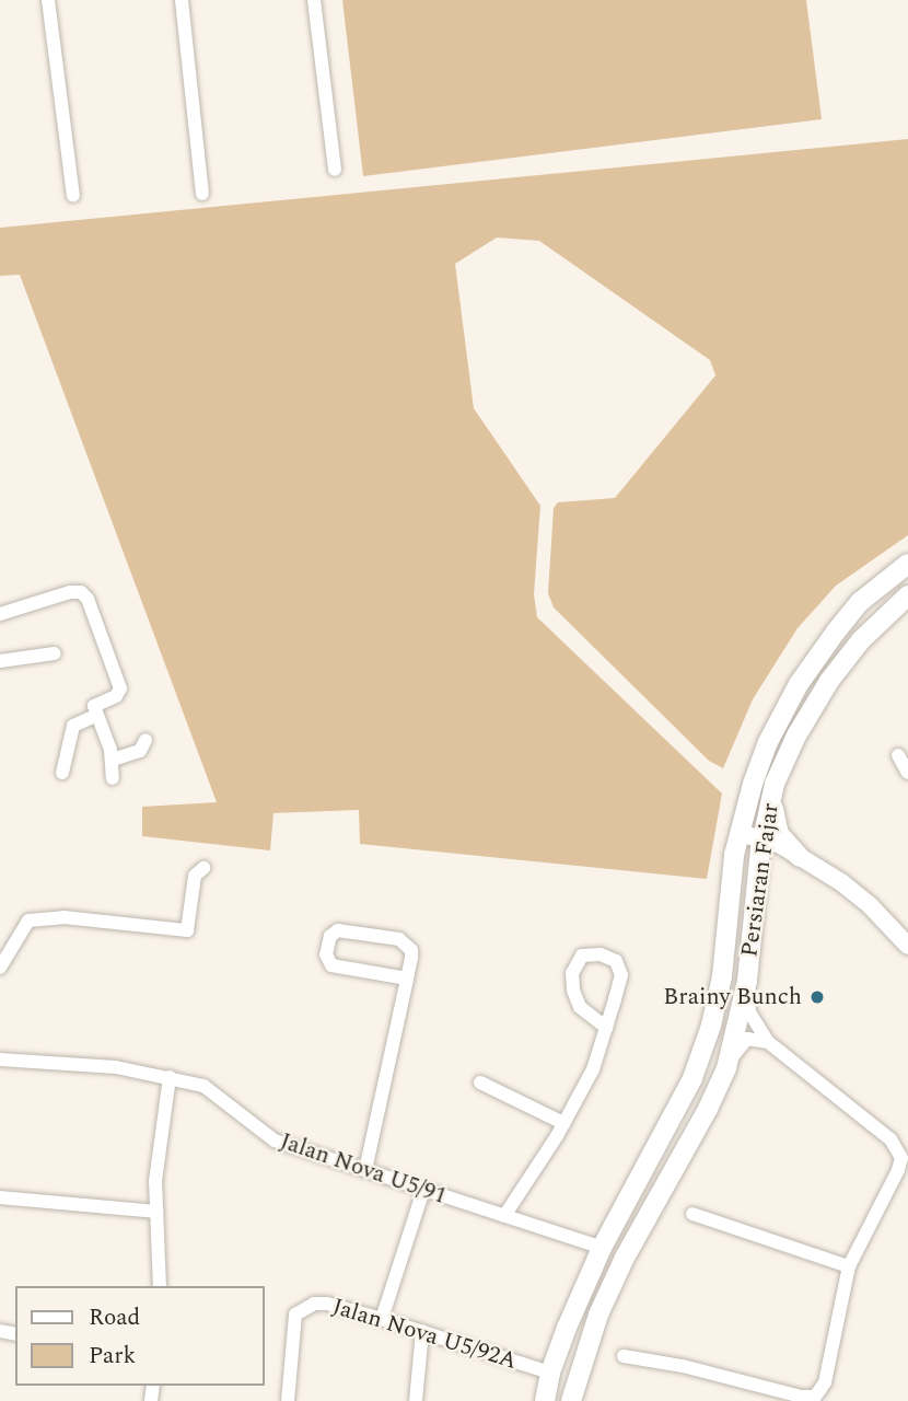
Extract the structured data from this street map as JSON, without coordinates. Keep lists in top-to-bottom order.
{
  "streets": {
    "main road": ["Persiaran Fajar"],
    "street": ["Jalan Nova U5/91", "Jalan Nova U5/92A"]
  },
  "places": ["Brainy Bunch"],
  "legend": ["Road", "Park"]
}
